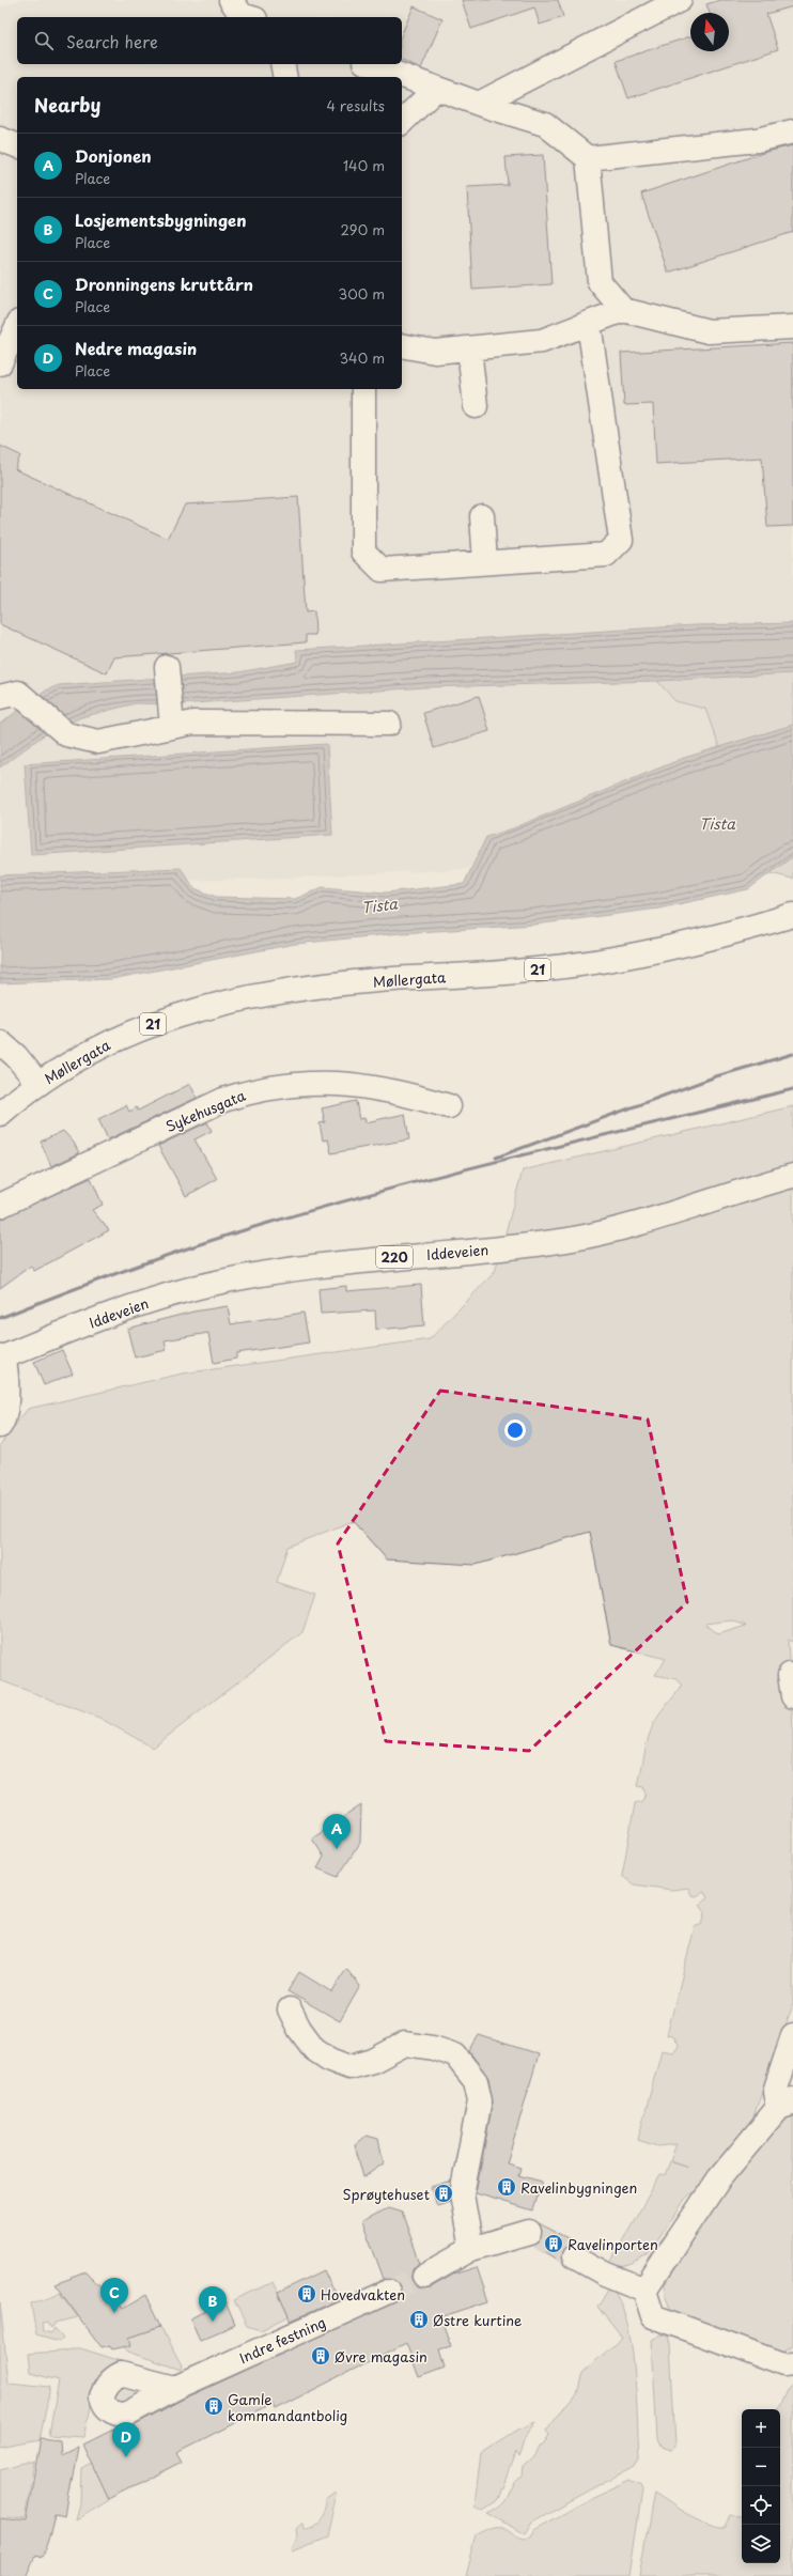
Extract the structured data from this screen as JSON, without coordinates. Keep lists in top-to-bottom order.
{
  "streets": {
    "main road": [
      "21",
      "Møllergata",
      "Sykehusgata",
      "Iddeveien",
      "220",
      "Indre festning"
    ]
  },
  "crossings": [
    ["21", "Møllergata"]
  ],
  "water": ["Tista"],
  "places": {
    "building": [
      "Ravelinbygningen",
      "Sprøytehuset",
      "Ravelinporten",
      "Hovedvakten",
      "Østre kurtine",
      "Øvre magasin",
      "Gamle kommandantbolig"
    ]
  },
  "north": "top",
  "page": {
    "search": "Search here",
    "heading": ["Nearby", "4 results"],
    "list": [
      {
        "mark": "A",
        "name": "Donjonen",
        "note": "Place",
        "value": "140 m"
      },
      {
        "mark": "B",
        "name": "Losjementsbygningen",
        "note": "Place",
        "value": "290 m"
      },
      {
        "mark": "C",
        "name": "Dronningens kruttårn",
        "note": "Place",
        "value": "300 m"
      },
      {
        "mark": "D",
        "name": "Nedre magasin",
        "note": "Place",
        "value": "340 m"
      }
    ],
    "pins": [
      "A",
      "C",
      "B",
      "D"
    ],
    "map_buttons": ["+", "−"]
  }
}
